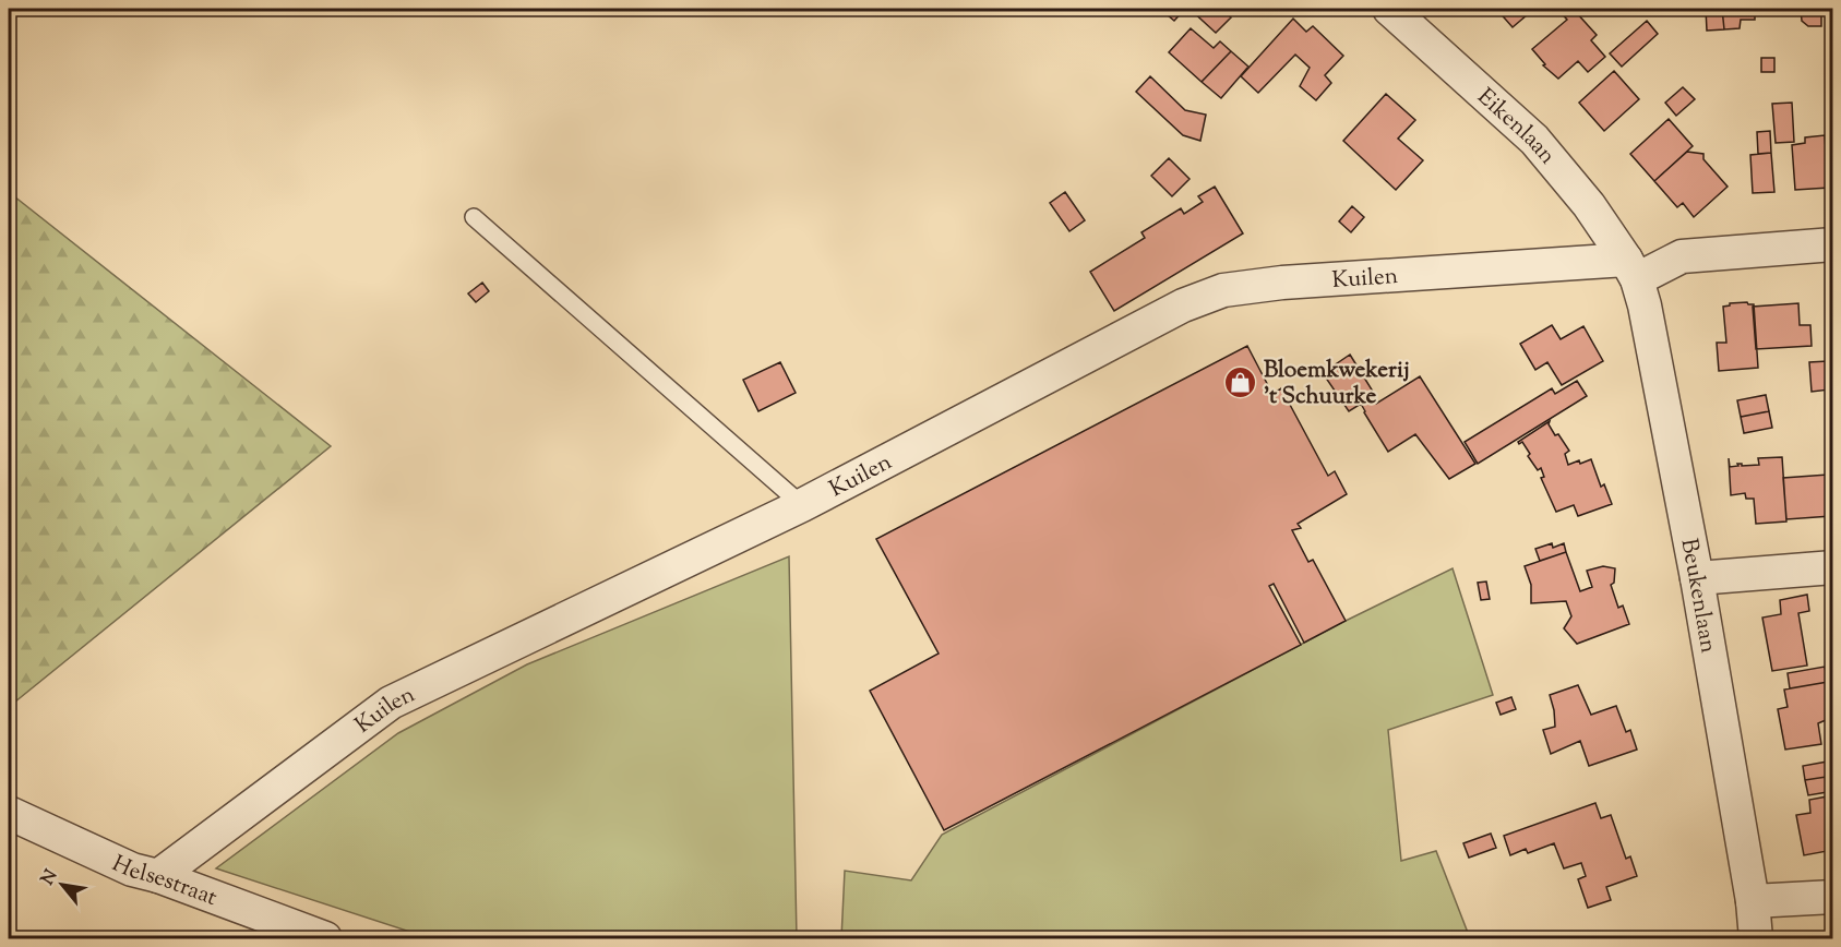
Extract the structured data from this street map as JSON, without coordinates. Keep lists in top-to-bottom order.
{
  "streets": {
    "street": [
      "Eikenlaan",
      "Kuilen",
      "Beukenlaan",
      "Helsestraat"
    ]
  },
  "crossings": [
    ["Eikenlaan", "Kuilen"],
    ["Eikenlaan", "Beukenlaan"],
    ["Kuilen", "Beukenlaan"],
    ["Kuilen", "Helsestraat"]
  ],
  "places": {
    "shop": ["Bloemkwekerij 't Schuurke"]
  },
  "north": "top left"
}
